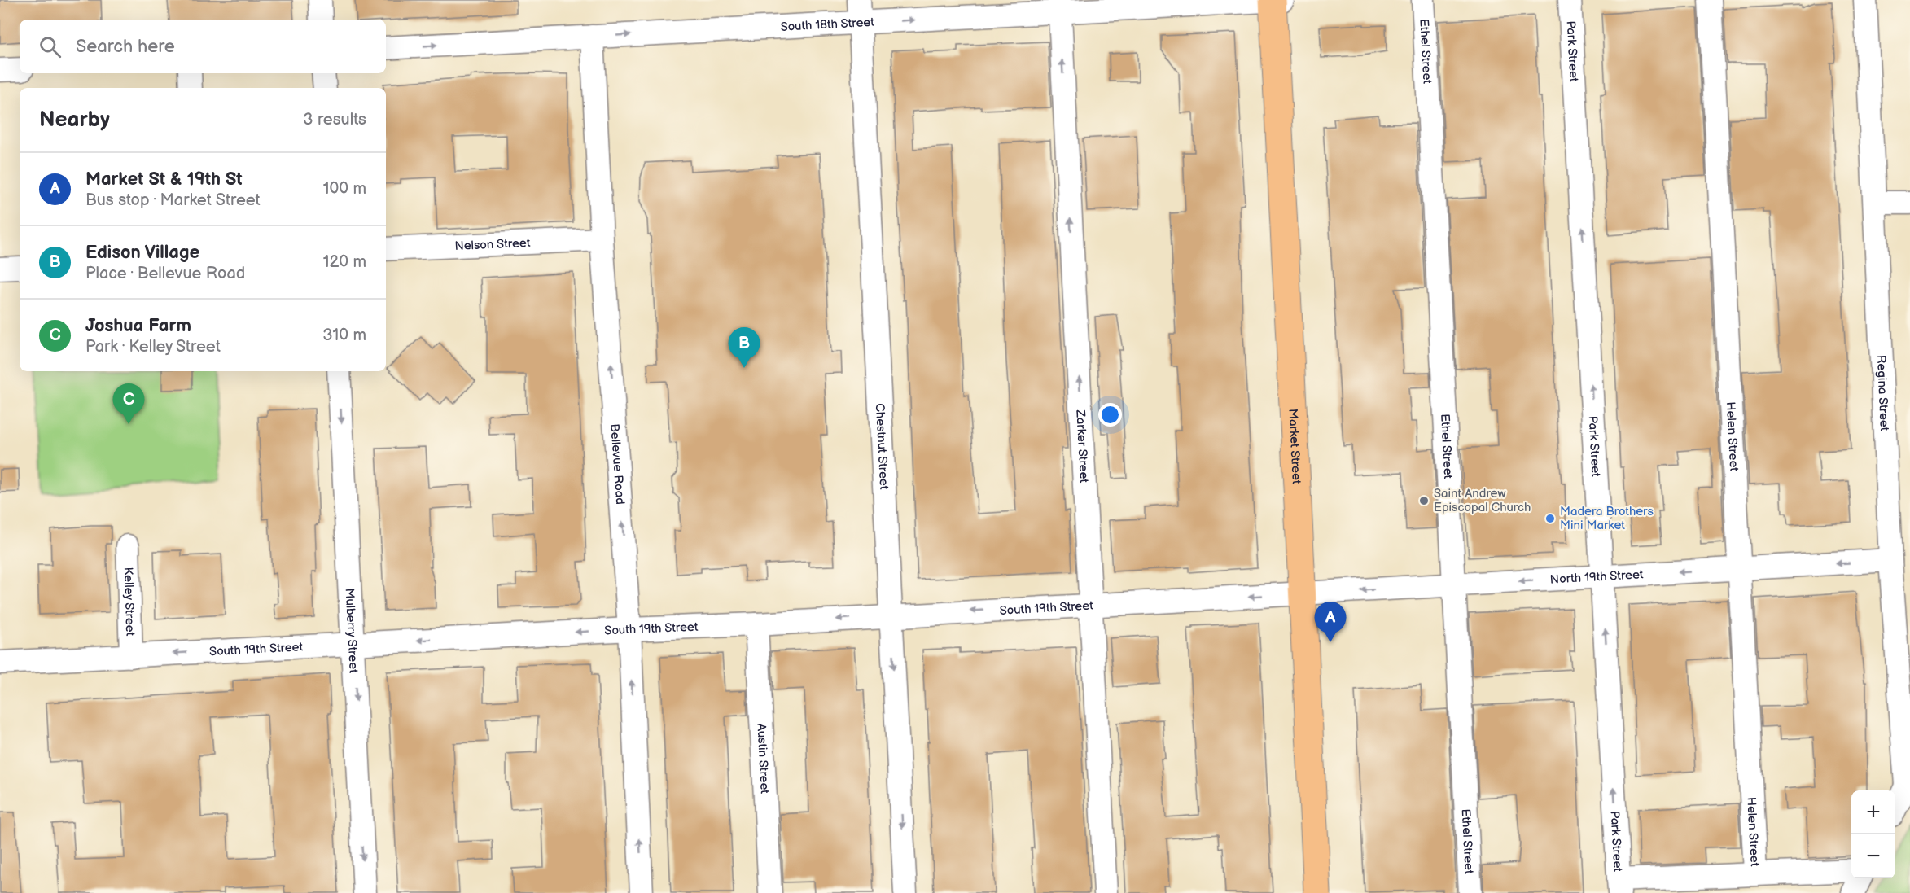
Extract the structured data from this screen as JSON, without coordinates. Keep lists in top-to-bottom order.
{
  "streets": {
    "main road": ["Market Street"],
    "street": [
      "South 18th Street",
      "Ethel Street",
      "Park Street",
      "Nelson Street",
      "Regina Street",
      "Helen Street",
      "Zarker Street",
      "Chestnut Street",
      "Bellevue Road",
      "North 19th Street",
      "Kelley Street",
      "South 19th Street",
      "Mulberry Street",
      "Austin Street"
    ]
  },
  "crossings": [
    ["South 18th Street", "Zarker Street"],
    ["South 18th Street", "Market Street"],
    ["South 18th Street", "Chestnut Street"],
    ["South 18th Street", "Bellevue Road"],
    ["Ethel Street", "North 19th Street"],
    ["Park Street", "North 19th Street"],
    ["Nelson Street", "Bellevue Road"],
    ["Regina Street", "North 19th Street"],
    ["Helen Street", "North 19th Street"],
    ["Zarker Street", "South 19th Street"],
    ["Market Street", "North 19th Street"],
    ["Market Street", "South 19th Street"],
    ["Chestnut Street", "South 19th Street"],
    ["Bellevue Road", "South 19th Street"],
    ["North 19th Street", "South 19th Street"],
    ["Kelley Street", "South 19th Street"],
    ["South 19th Street", "Mulberry Street"],
    ["South 19th Street", "Austin Street"]
  ],
  "one_way": [
    "South 18th Street",
    "Park Street",
    "Zarker Street",
    "Bellevue Road",
    "North 19th Street",
    "South 19th Street",
    "Mulberry Street"
  ],
  "places": ["Saint Andrew Episcopal Church", "Madera Brothers Mini Market"],
  "page": {
    "search": "Search here",
    "heading": ["Nearby", "3 results"],
    "list": [
      {
        "mark": "A",
        "name": "Market St & 19th St",
        "note": "Bus stop · Market Street",
        "value": "100 m"
      },
      {
        "mark": "B",
        "name": "Edison Village",
        "note": "Place · Bellevue Road",
        "value": "120 m"
      },
      {
        "mark": "C",
        "name": "Joshua Farm",
        "note": "Park · Kelley Street",
        "value": "310 m"
      }
    ],
    "pins": ["B", "C", "A"],
    "map_buttons": ["+", "−"]
  }
}
